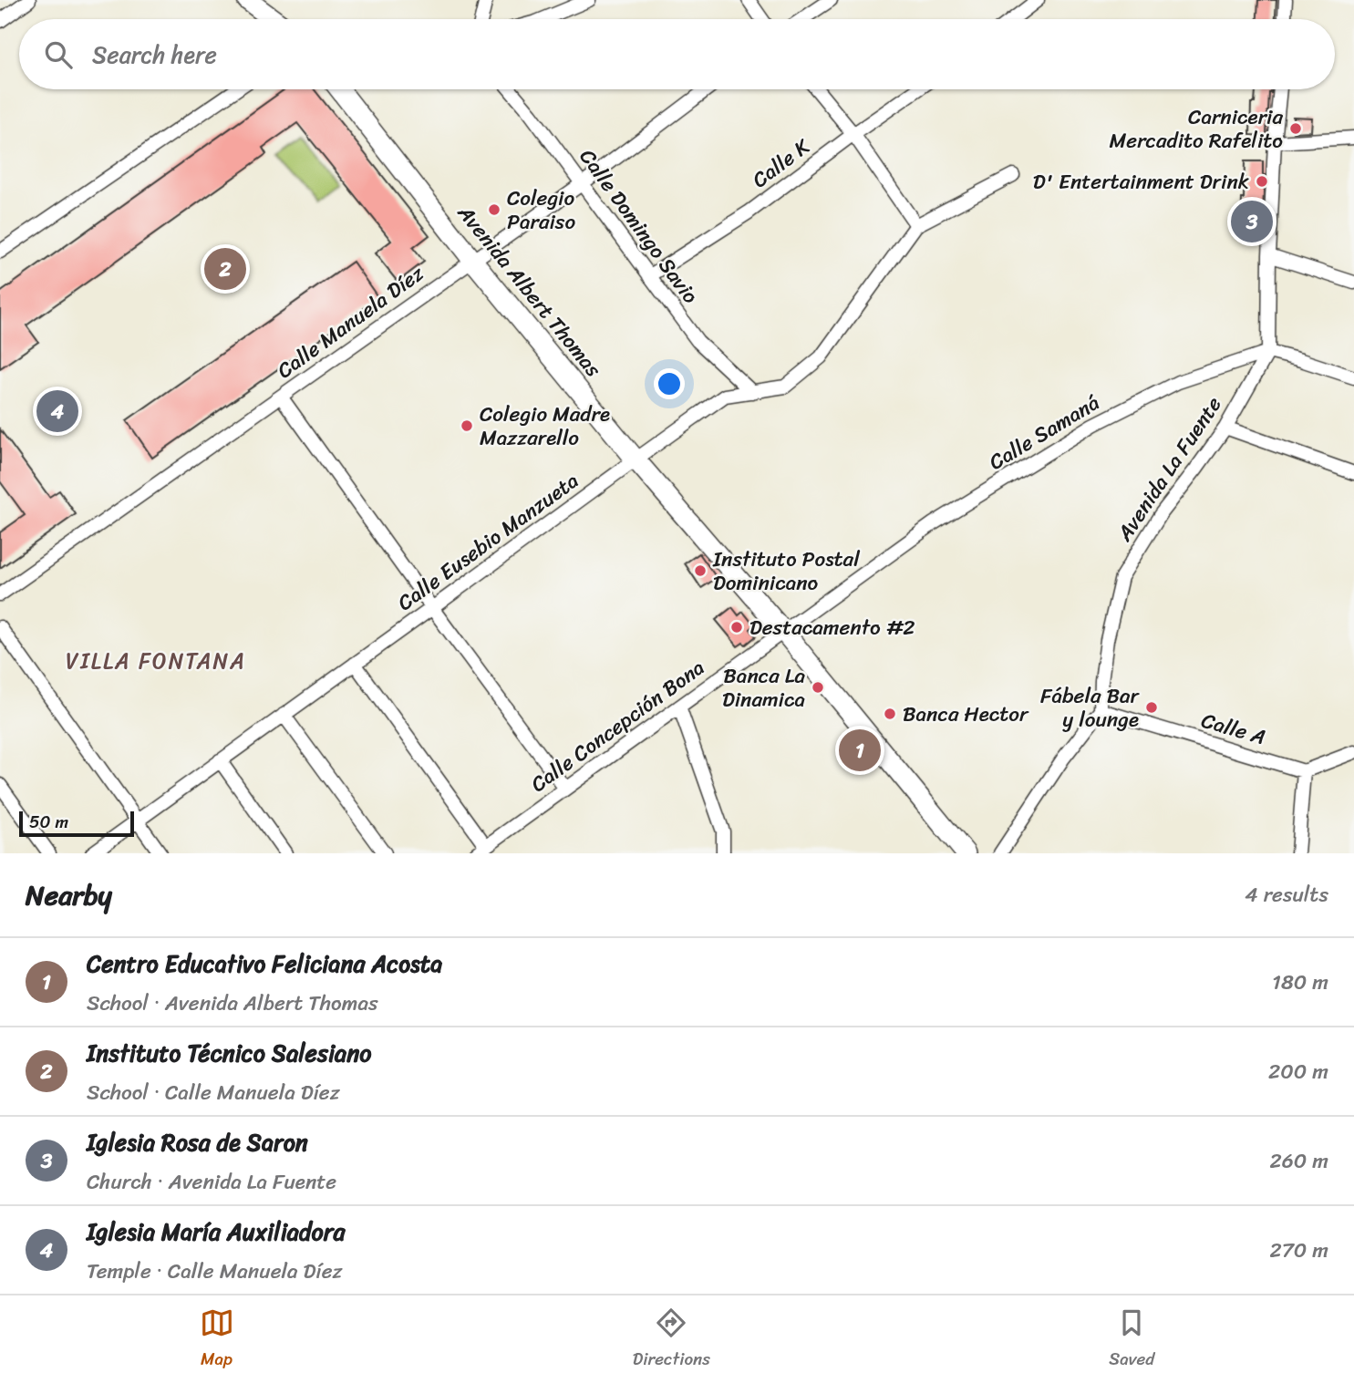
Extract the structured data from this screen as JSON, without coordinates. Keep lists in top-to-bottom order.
{
  "streets": {
    "main road": ["Avenida Albert Thomas"],
    "street": [
      "Calle K",
      "Calle Domingo Savio",
      "Calle Manuela Díez",
      "Calle Samaná",
      "Avenida La Fuente",
      "Calle Eusebio Manzueta",
      "Calle Concepción Bona",
      "Calle A"
    ]
  },
  "crossings": [
    ["Calle K", "Calle Domingo Savio"],
    ["Calle Domingo Savio", "Calle Manuela Díez"],
    ["Calle Domingo Savio", "Calle Eusebio Manzueta"],
    ["Avenida Albert Thomas", "Calle Manuela Díez"],
    ["Avenida Albert Thomas", "Calle Samaná"],
    ["Avenida Albert Thomas", "Calle Eusebio Manzueta"],
    ["Avenida Albert Thomas", "Calle Concepción Bona"],
    ["Calle Samaná", "Avenida La Fuente"],
    ["Calle Samaná", "Calle Concepción Bona"],
    ["Avenida La Fuente", "Calle A"]
  ],
  "districts": ["VILLA FONTANA"],
  "places": [
    "Carniceria Mercadito Rafelito",
    "D' Entertainment Drink",
    "Colegio Paraiso",
    "Colegio Madre Mazzarello",
    "Instituto Postal Dominicano",
    "Destacamento #2",
    "Banca La Dinamica",
    "Fábela Bar y lounge",
    "Banca Hector"
  ],
  "scale_bar": "50 m",
  "page": {
    "search": "Search here",
    "pins": [
      "3",
      "2",
      "4",
      "1"
    ],
    "scale": "50 m",
    "heading": ["Nearby", "4 results"],
    "list": [
      {
        "mark": "1",
        "name": "Centro Educativo Feliciana Acosta",
        "note": "School · Avenida Albert Thomas",
        "value": "180 m"
      },
      {
        "mark": "2",
        "name": "Instituto Técnico Salesiano",
        "note": "School · Calle Manuela Díez",
        "value": "200 m"
      },
      {
        "mark": "3",
        "name": "Iglesia Rosa de Saron",
        "note": "Church · Avenida La Fuente",
        "value": "260 m"
      },
      {
        "mark": "4",
        "name": "Iglesia María Auxiliadora",
        "note": "Temple · Calle Manuela Díez",
        "value": "270 m"
      }
    ],
    "nav": ["Map", "Directions", "Saved"]
  }
}
